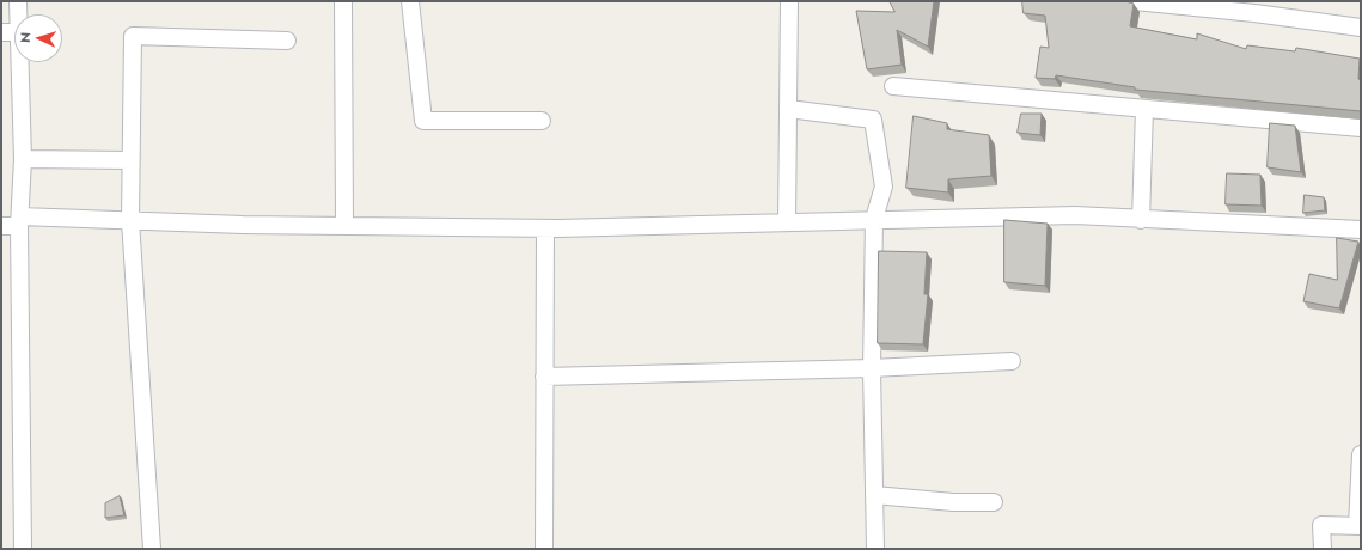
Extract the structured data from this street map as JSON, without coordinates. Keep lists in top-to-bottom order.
{
  "north": "left"
}
